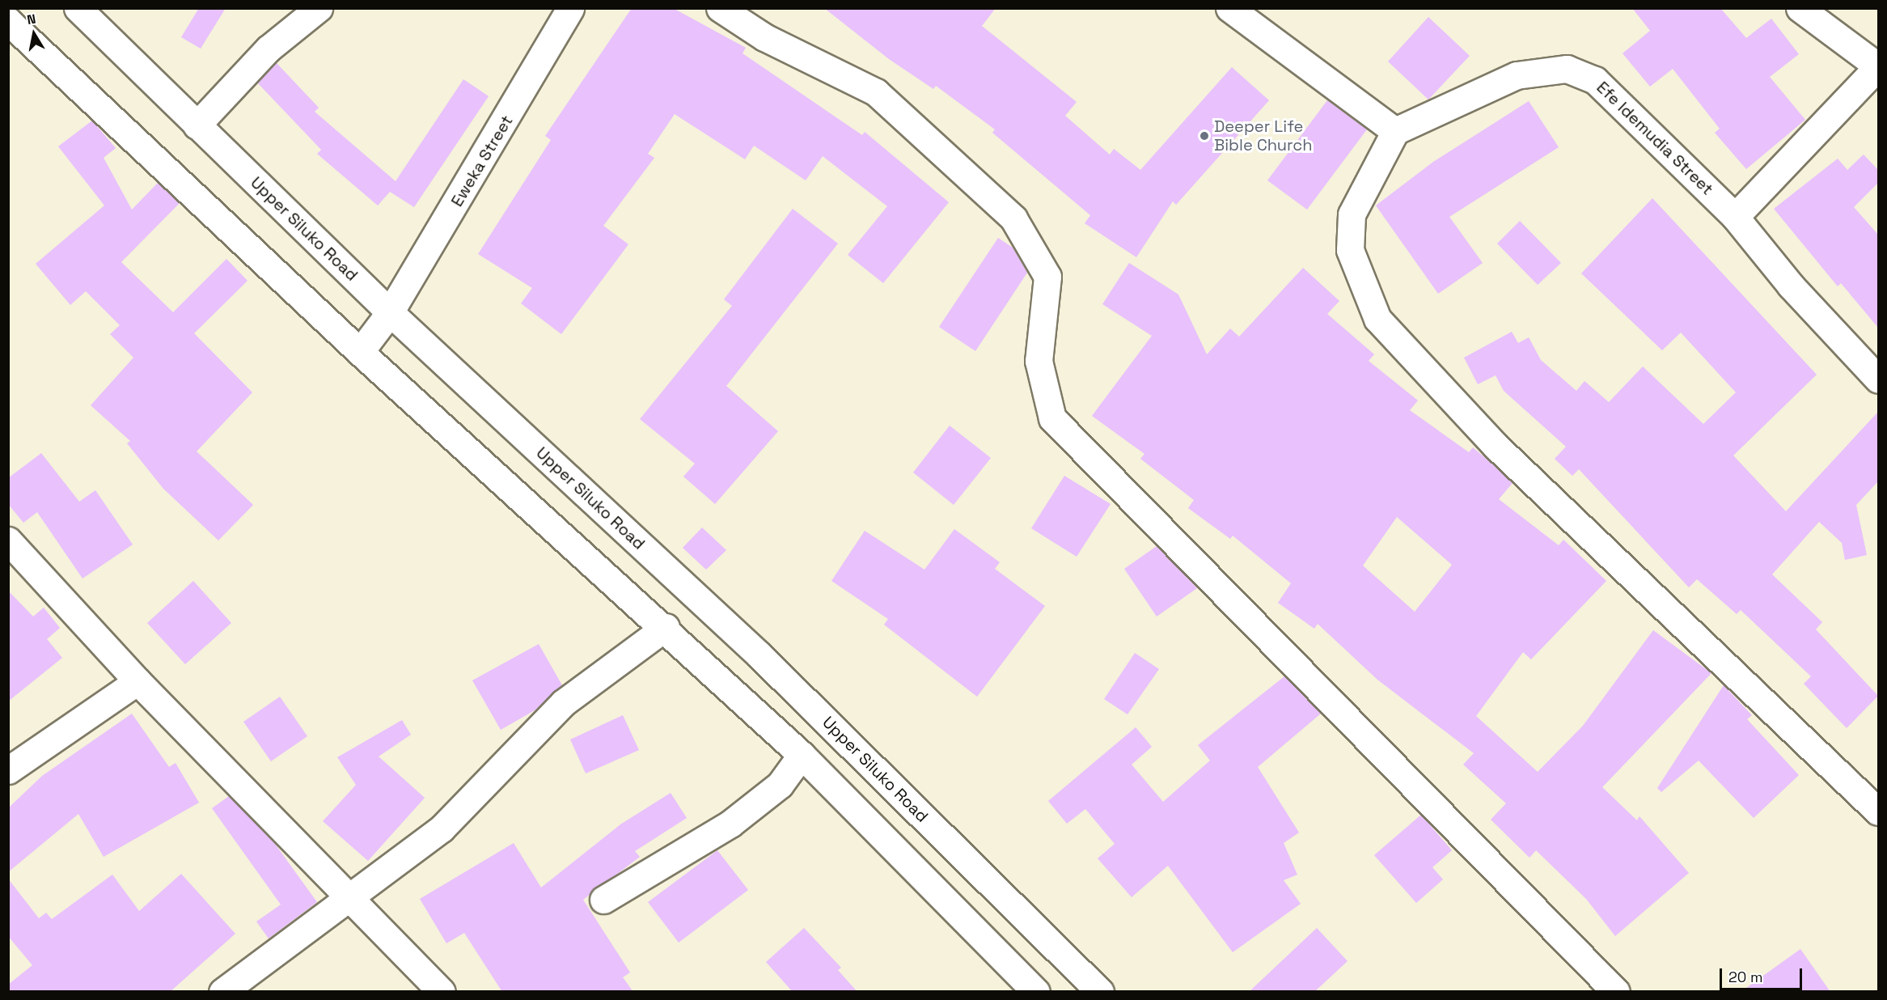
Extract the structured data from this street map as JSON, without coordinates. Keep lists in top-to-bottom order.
{
  "streets": {
    "street": ["Efe Idemudia Street", "Eweka Street", "Upper Siluko Road"]
  },
  "crossings": [
    ["Eweka Street", "Upper Siluko Road"]
  ],
  "places": ["Deeper Life Bible Church"],
  "scale_bar": "20 m",
  "north": "top"
}
